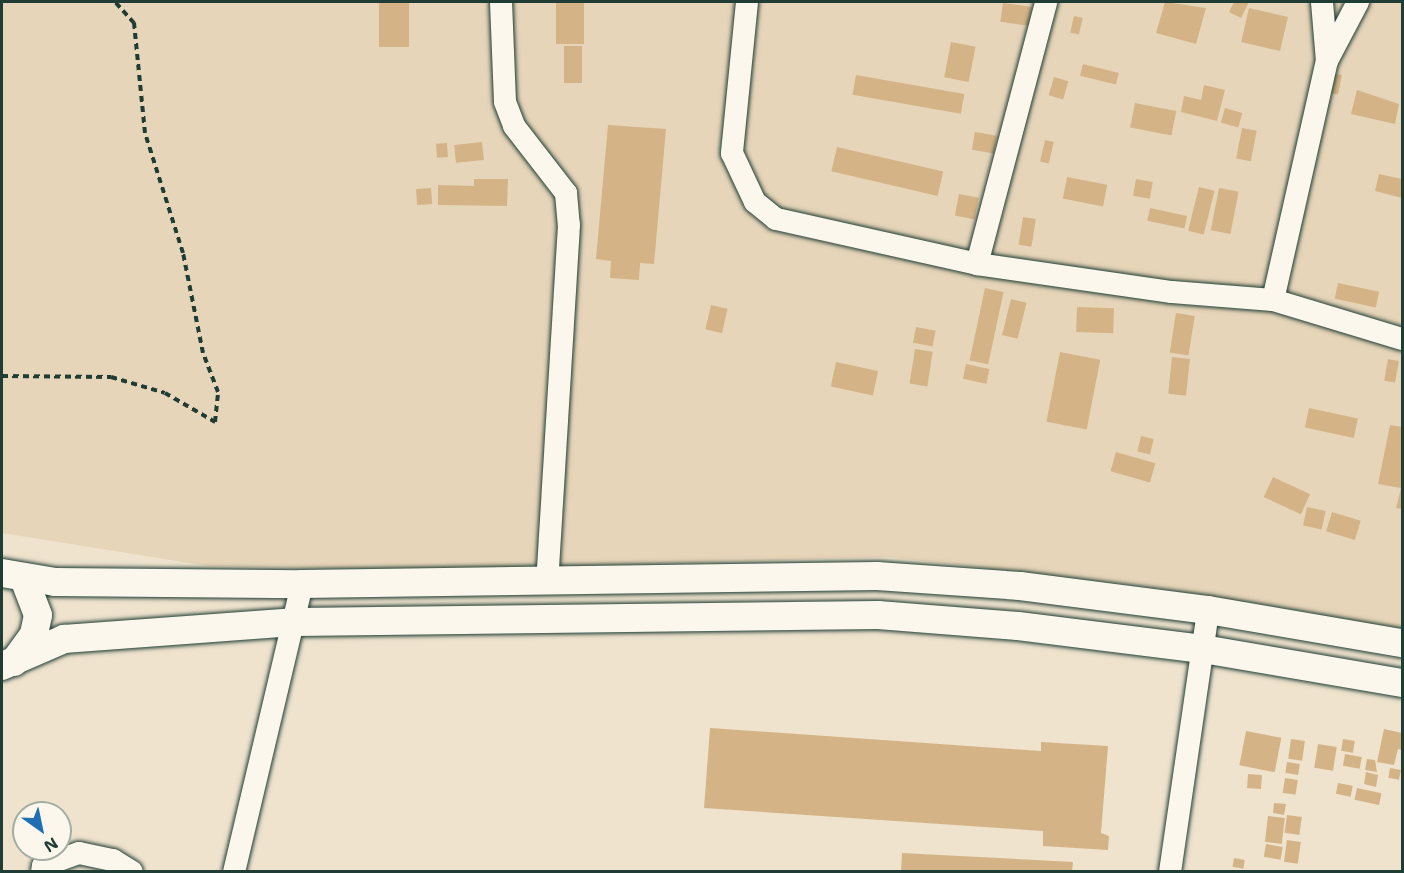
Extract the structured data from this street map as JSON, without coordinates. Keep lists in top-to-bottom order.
{
  "north": "bottom right"
}
